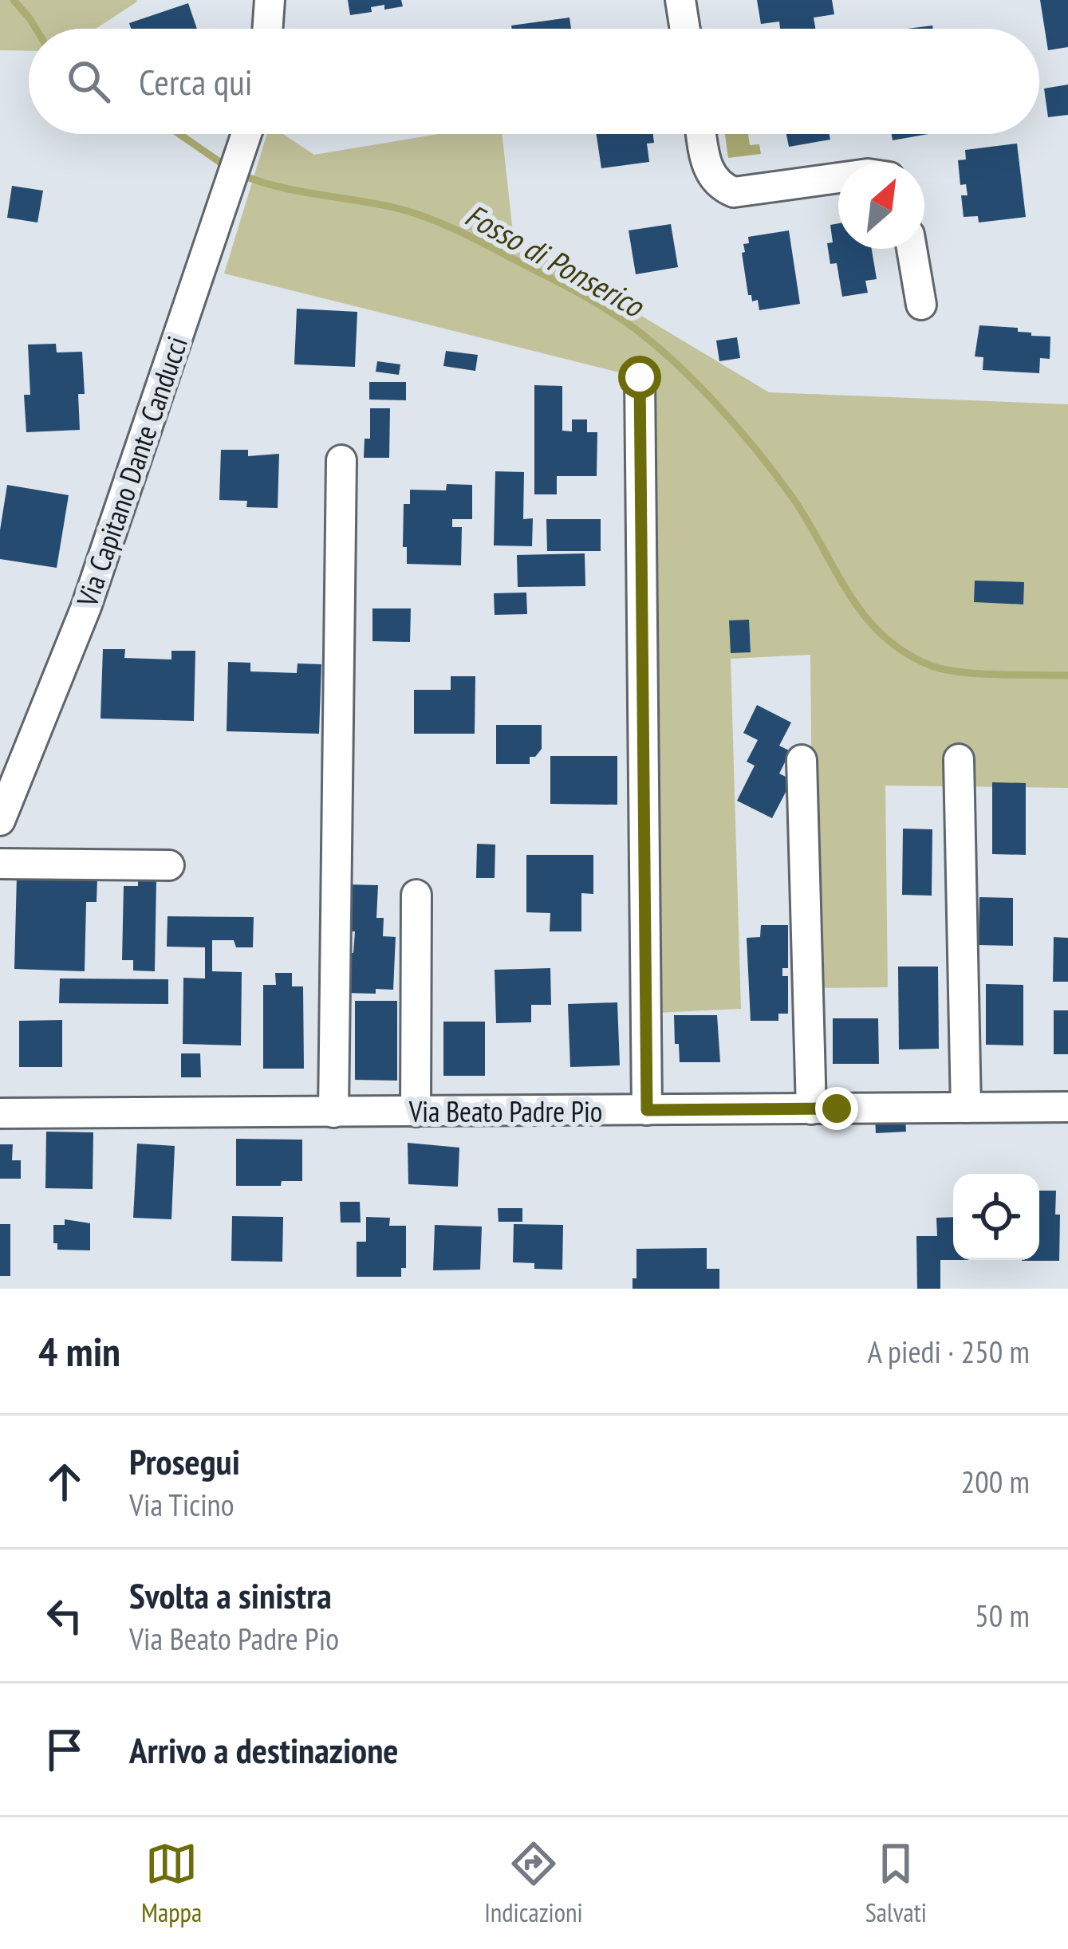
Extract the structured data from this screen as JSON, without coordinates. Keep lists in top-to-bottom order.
{
  "streets": {
    "street": ["Via Capitano Dante Canducci", "Via Beato Padre Pio"]
  },
  "water": ["Fosso di Ponserico"],
  "north": "top right",
  "page": {
    "search": "Cerca qui",
    "heading": ["4 min", "A piedi · 250 m"],
    "list": [
      ["Prosegui", "Via Ticino", "200 m"],
      ["Svolta a sinistra", "Via Beato Padre Pio", "50 m"],
      "Arrivo a destinazione"
    ],
    "nav": ["Mappa", "Indicazioni", "Salvati"]
  }
}
